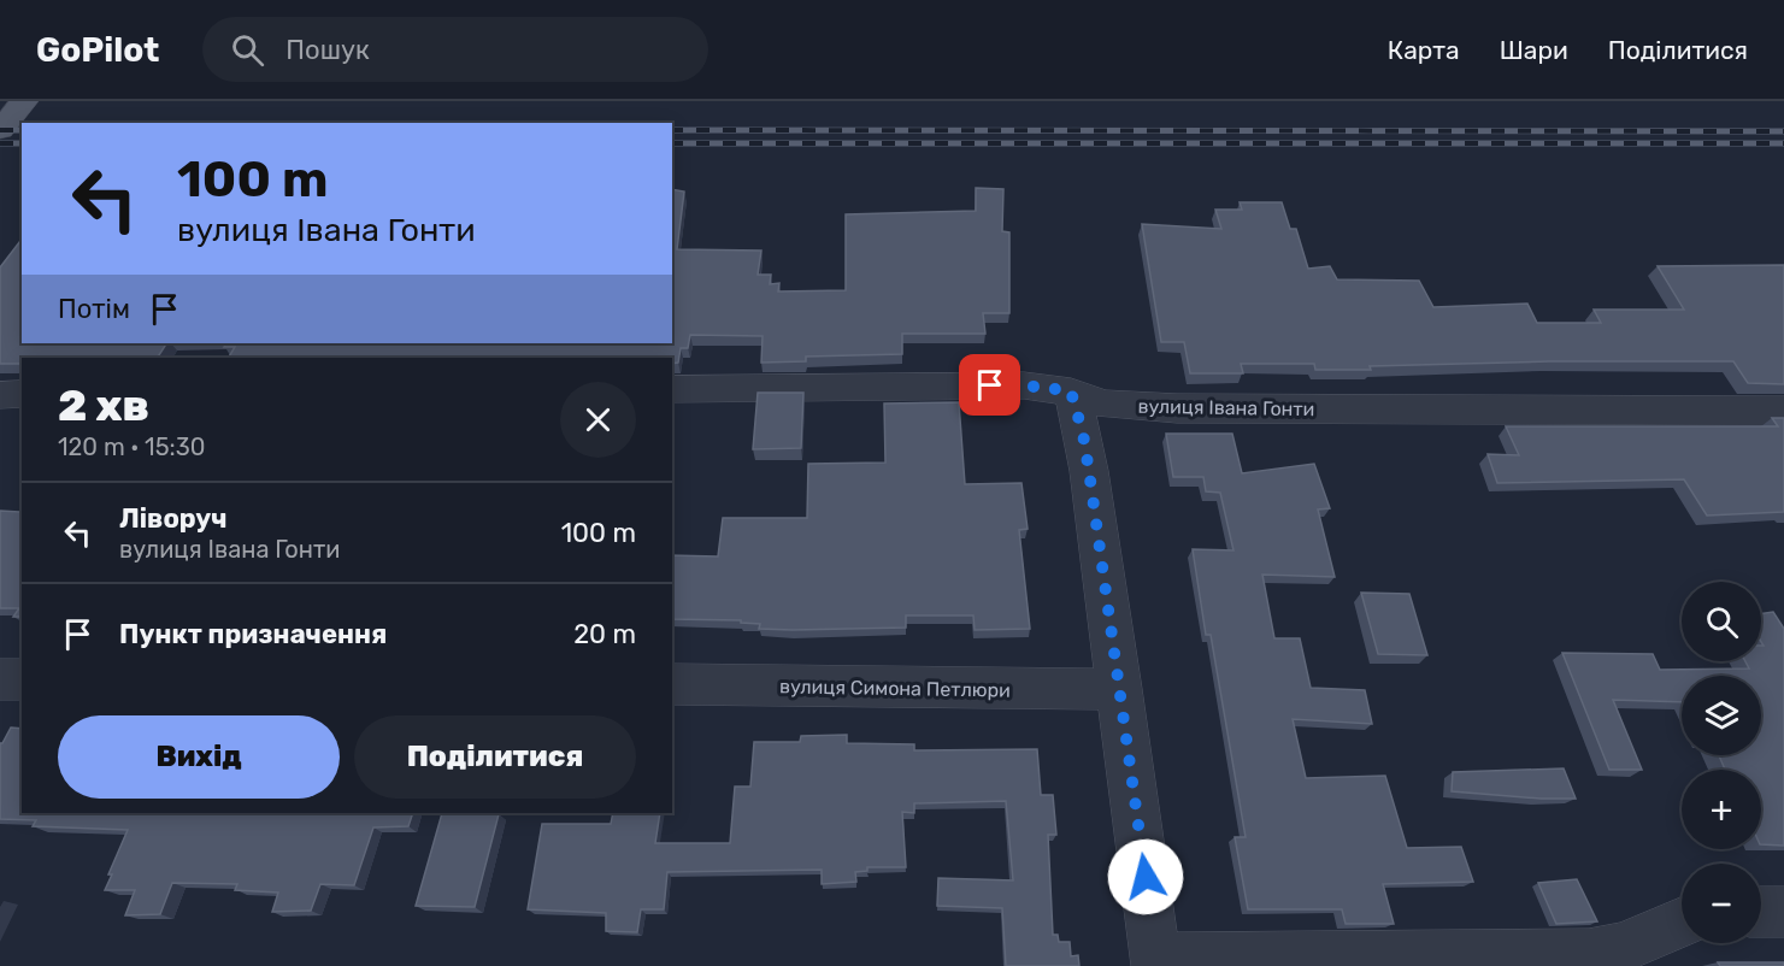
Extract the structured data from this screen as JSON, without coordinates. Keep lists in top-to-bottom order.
{
  "streets": {
    "street": ["вулиця Івана Гонти", "вулиця Симона Петлюри"]
  },
  "page": {
    "header": "GoPilot",
    "search": "Пошук",
    "nav": ["Карта", "Шари", "Поділитися"],
    "turn": ["100 m", "вулиця Івана Гонти"],
    "then": "Потім",
    "heading": ["2 хв", "120 m · 15:30"],
    "list": [
      {
        "name": "Ліворуч",
        "note": "вулиця Івана Гонти",
        "value": "100 m"
      },
      {
        "name": "Пункт призначення",
        "value": "20 m"
      }
    ],
    "map_buttons": ["+", "−"],
    "buttons": ["Вихід", "Поділитися"]
  }
}
